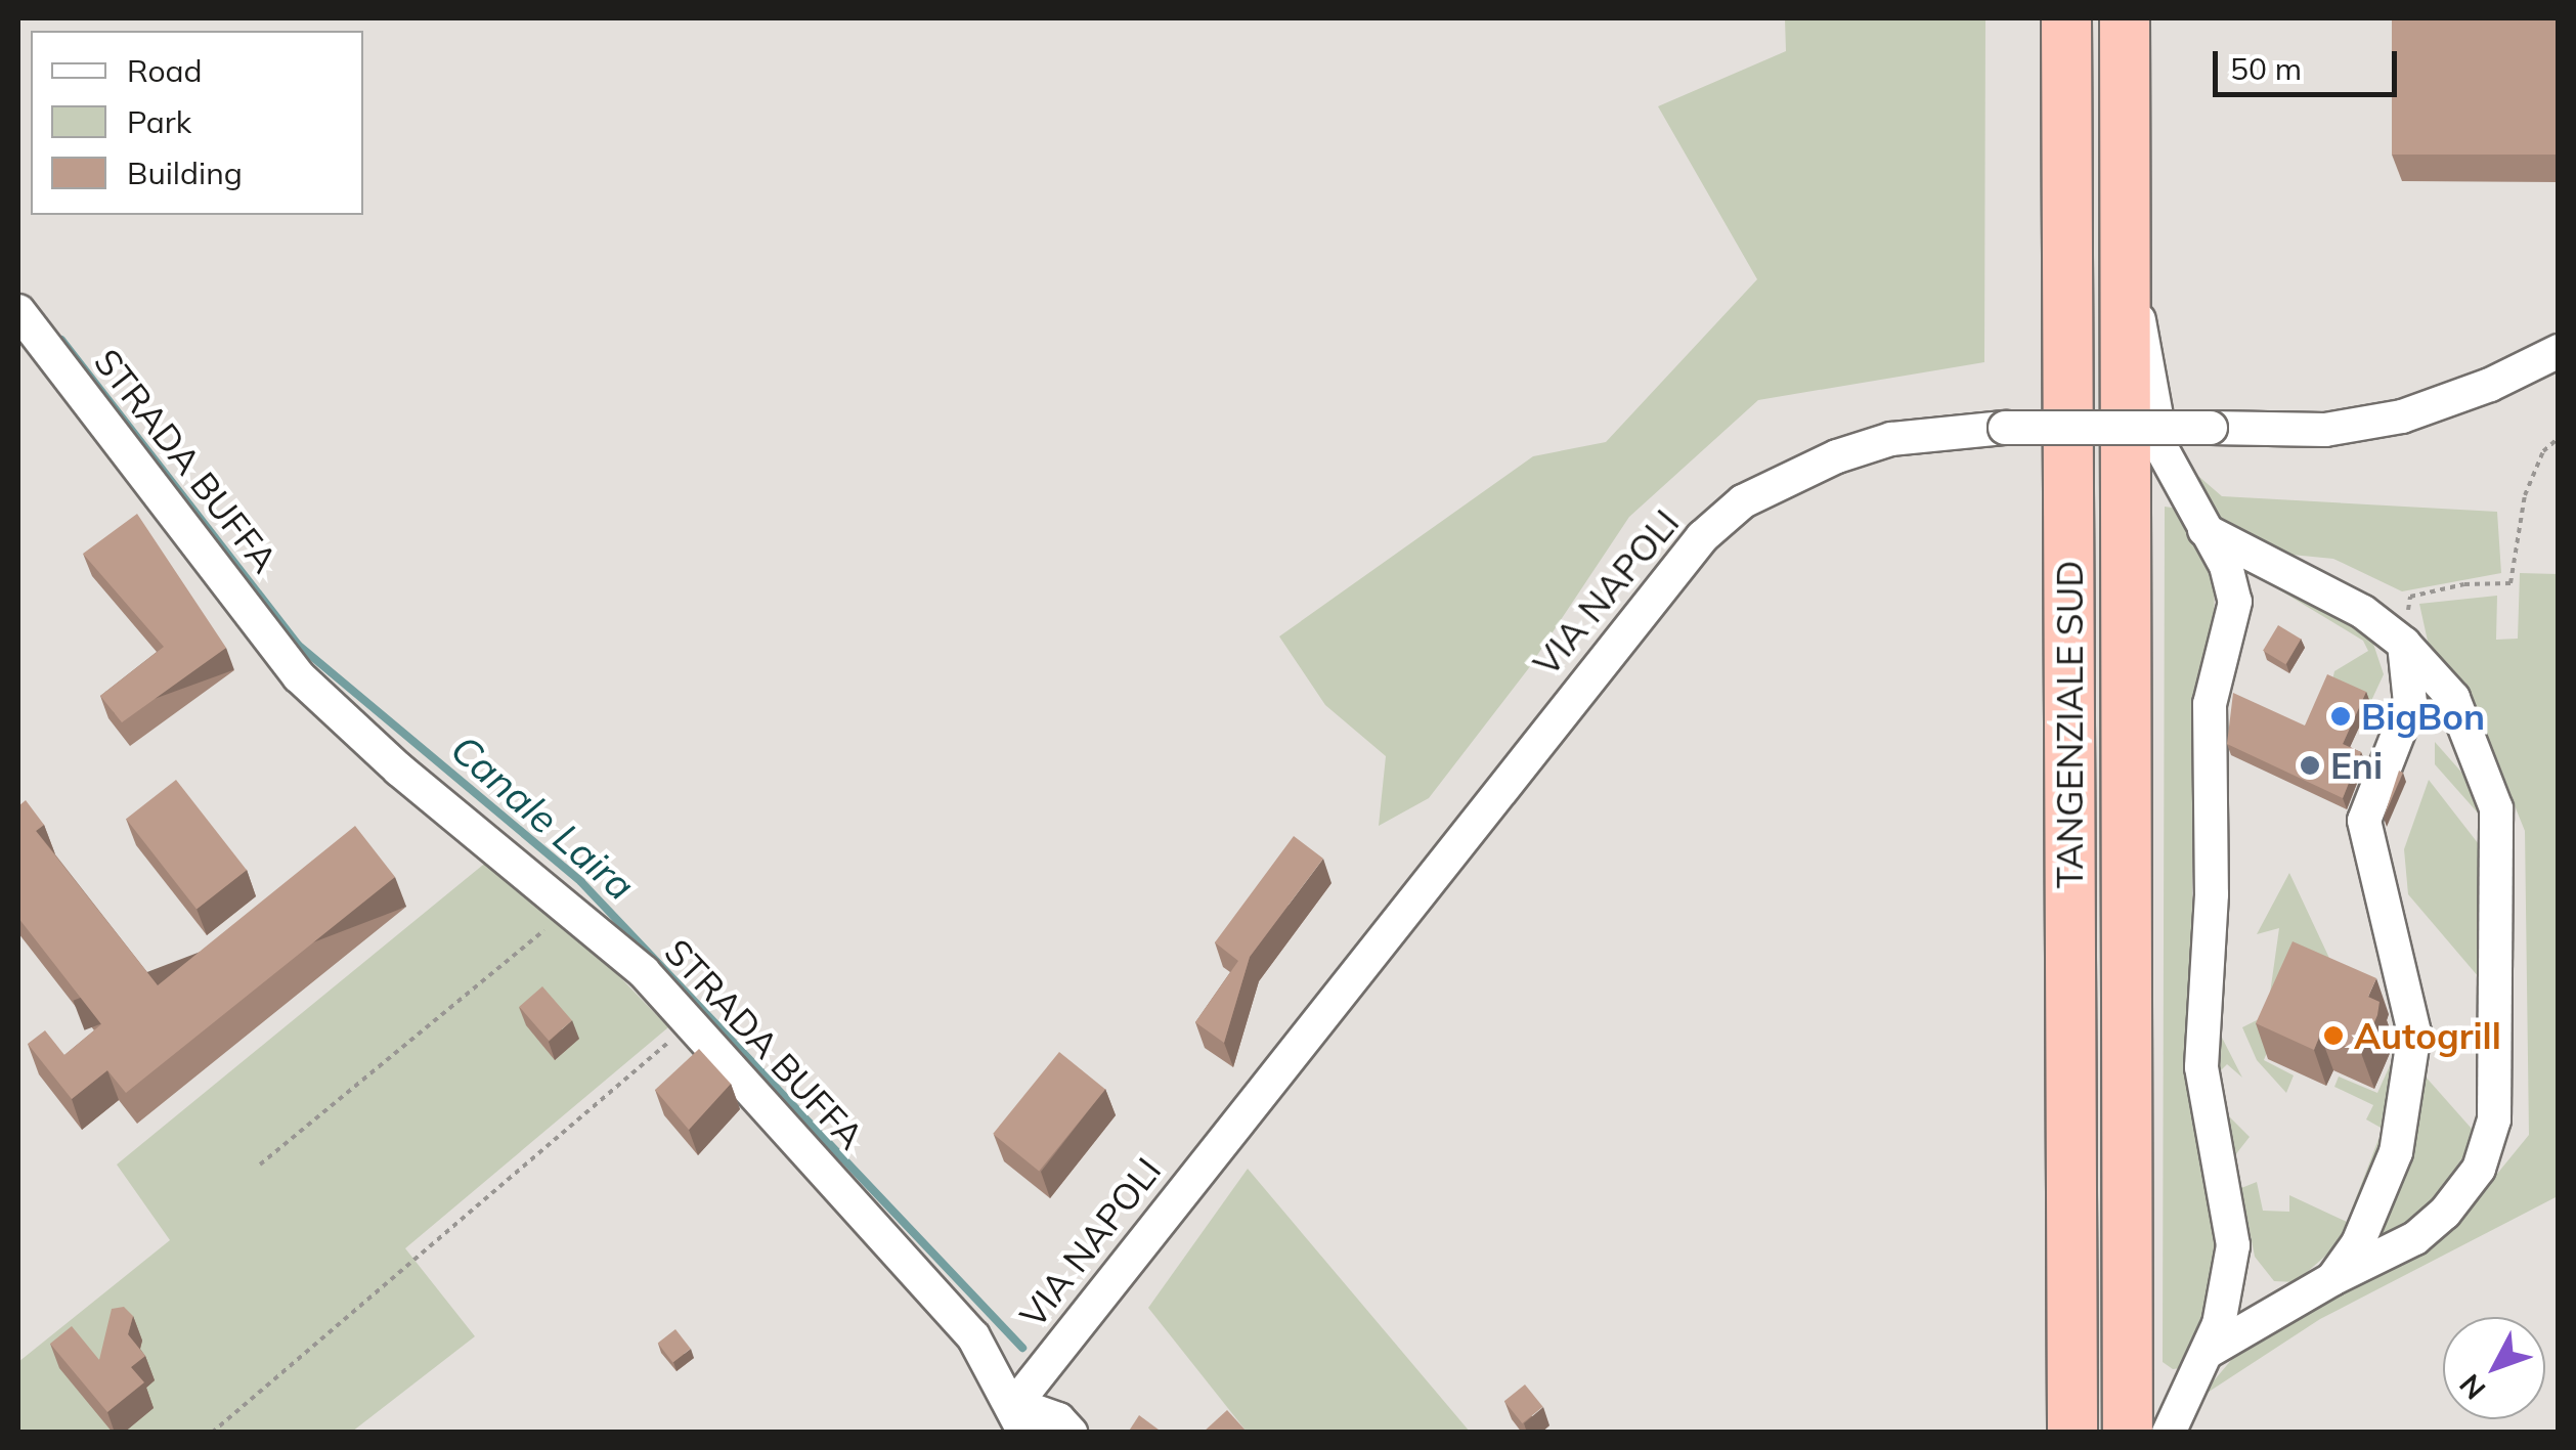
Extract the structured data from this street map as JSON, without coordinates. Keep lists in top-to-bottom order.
{
  "streets": {
    "highway": ["TANGENZIALE SUD"],
    "street": ["STRADA BUFFA", "VIA NAPOLI"]
  },
  "crossings": [
    ["STRADA BUFFA", "VIA NAPOLI"]
  ],
  "water": ["Canale Laira"],
  "places": ["BigBon", "Eni", "Autogrill"],
  "legend": ["Road", "Park", "Building"],
  "scale_bar": "50 m",
  "north": "bottom left"
}
